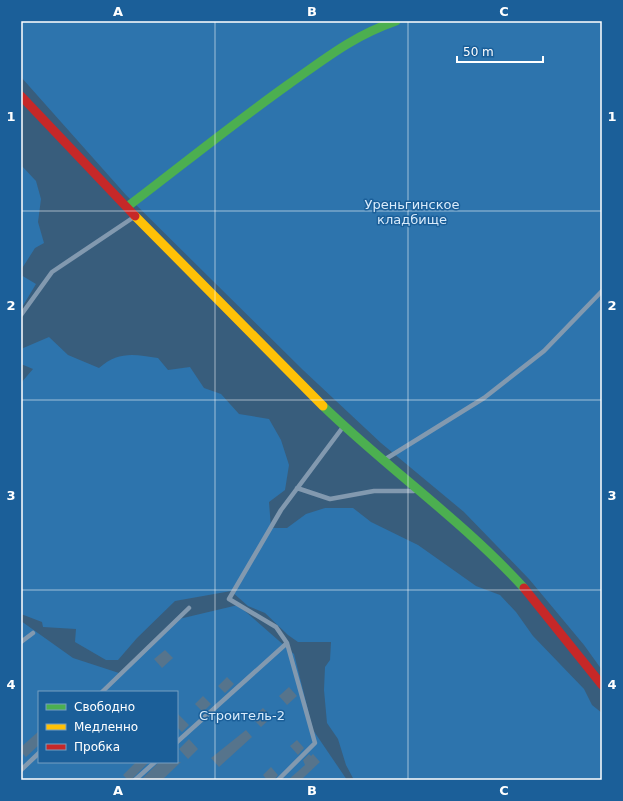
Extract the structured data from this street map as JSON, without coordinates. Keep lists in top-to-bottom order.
{
  "parks": ["Уреньгинское кладбище", "Строитель-2"],
  "legend": ["Свободно", "Медленно", "Пробка"],
  "scale_bar": "50 m",
  "grid": {
    "columns": ["A", "B", "C"],
    "rows": [
      "1",
      "2",
      "3",
      "4"
    ]
  }
}
